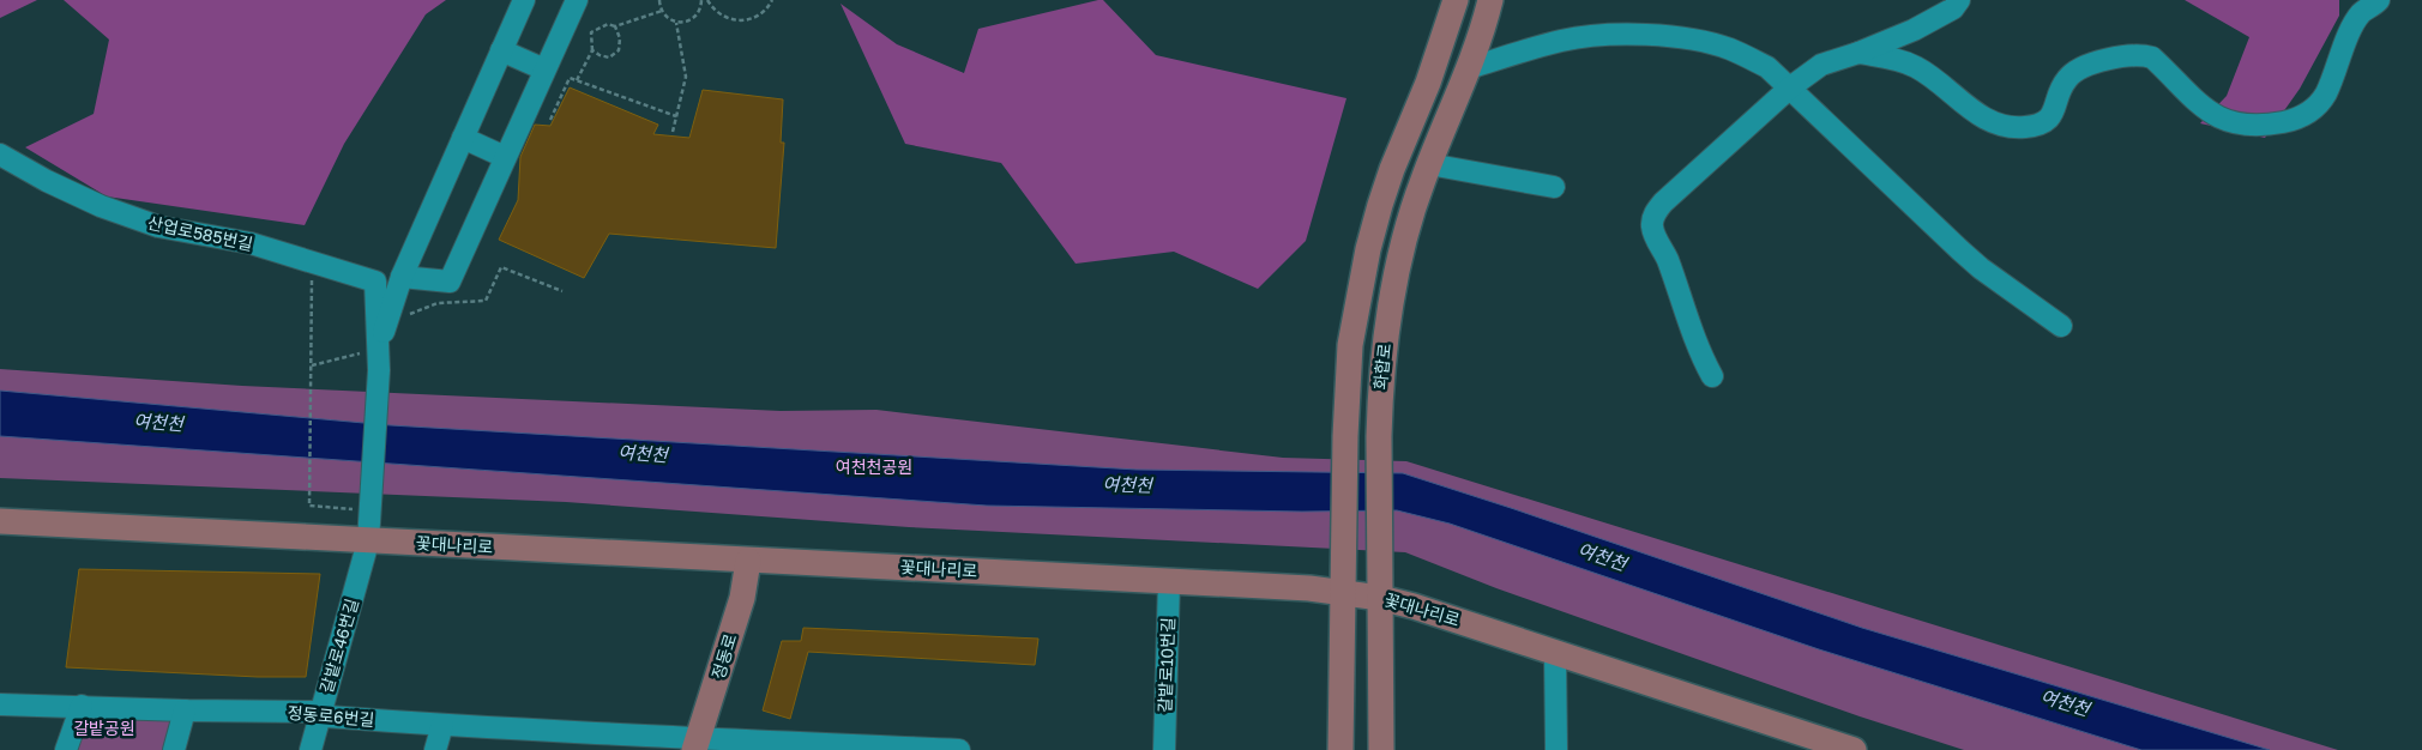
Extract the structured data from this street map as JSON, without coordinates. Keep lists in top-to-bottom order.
{
  "streets": {
    "main road": ["화합로", "꽃대나리로", "정동로"],
    "street": [
      "산업로585번길",
      "갈밭로46번길",
      "갈밭로10번길",
      "정동로6번길"
    ]
  },
  "crossings": [
    ["산업로585번길", "갈밭로46번길"],
    ["화합로", "꽃대나리로"],
    ["꽃대나리로", "갈밭로46번길"],
    ["꽃대나리로", "정동로"],
    ["꽃대나리로", "갈밭로10번길"],
    ["갈밭로46번길", "정동로6번길"],
    ["정동로", "정동로6번길"]
  ],
  "water": ["여천천"],
  "parks": ["여천천공원", "갈밭공원"]
}
